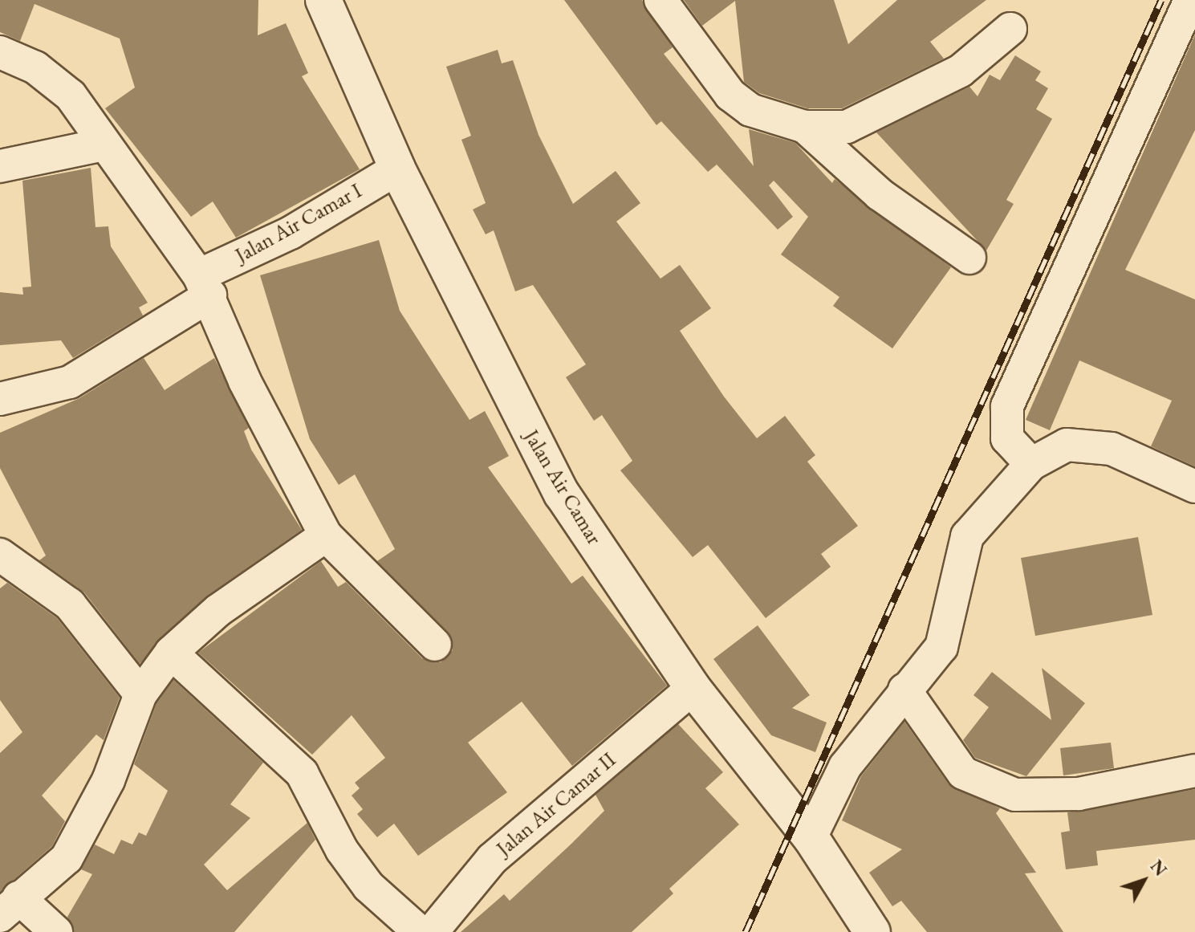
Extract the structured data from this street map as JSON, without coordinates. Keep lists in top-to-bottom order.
{
  "streets": {
    "main road": ["Jalan Air Camar"],
    "street": ["Jalan Air Camar I", "Jalan Air Camar II"]
  },
  "crossings": [
    ["Jalan Air Camar I", "Jalan Air Camar"],
    ["Jalan Air Camar", "Jalan Air Camar II"]
  ],
  "north": "top right"
}
